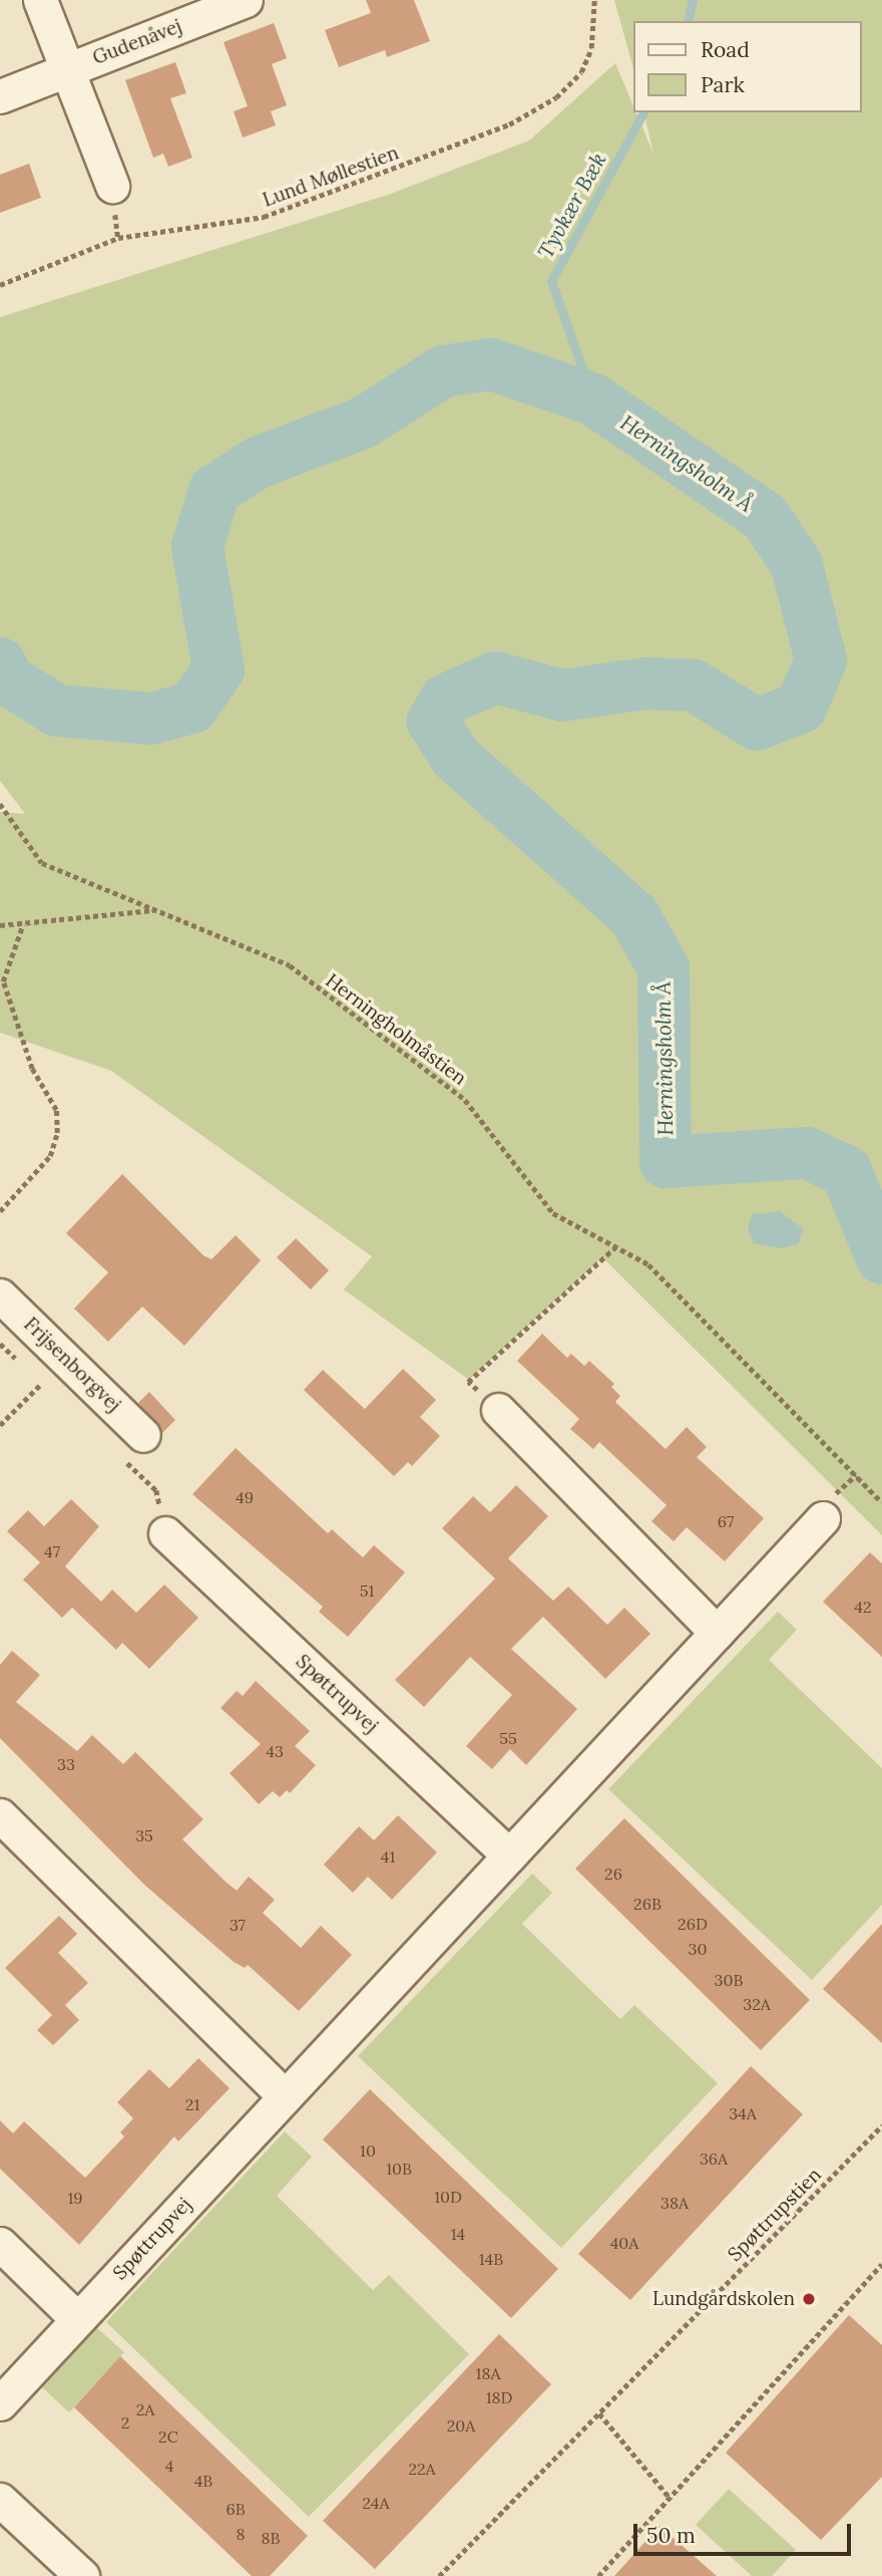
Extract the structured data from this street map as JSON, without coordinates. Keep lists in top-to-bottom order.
{
  "streets": {
    "street": ["Gudenåvej", "Frijsenborgvej", "Spøttrupvej"],
    "path": ["Lund Møllestien", "Herningholmåstien", "Spøttrupstien"]
  },
  "water": ["Tyvkær Bæk", "Herningsholm Å"],
  "places": ["Lundgårdskolen"],
  "house_numbers": [
    "49",
    "67",
    "47",
    "51",
    "42",
    "55",
    "43",
    "33",
    "35",
    "41",
    "26",
    "26B",
    "26D",
    "37",
    "30",
    "30B",
    "32A",
    "21",
    "34A",
    "10",
    "36A",
    "10B",
    "10D",
    "19",
    "38A",
    "14",
    "40A",
    "14B",
    "18A",
    "18D",
    "2A",
    "2",
    "20A",
    "2C",
    "4",
    "22A",
    "4B",
    "24A",
    "6B",
    "8",
    "8B"
  ],
  "legend": ["Road", "Park"],
  "scale_bar": "50 m"
}
